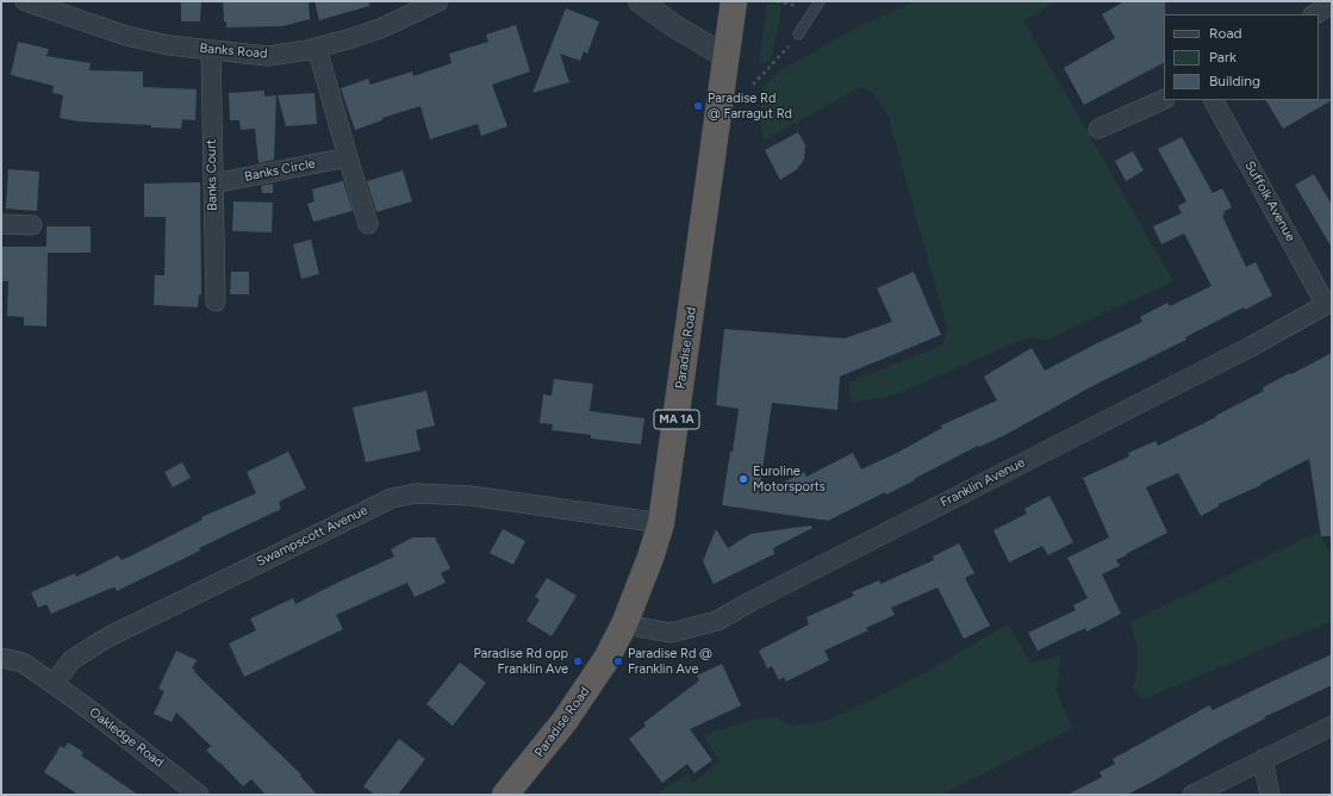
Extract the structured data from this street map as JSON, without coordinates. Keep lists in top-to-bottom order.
{
  "streets": {
    "highway": ["Paradise Road", "MA 1A"],
    "street": [
      "Banks Road",
      "Banks Circle",
      "Banks Court",
      "Suffolk Avenue",
      "Franklin Avenue",
      "Swampscott Avenue",
      "Oakledge Road"
    ]
  },
  "crossings": [
    ["Banks Road", "Banks Court"],
    ["Banks Circle", "Banks Court"],
    ["Suffolk Avenue", "Franklin Avenue"],
    ["Paradise Road", "Franklin Avenue"],
    ["Paradise Road", "Swampscott Avenue"],
    ["Swampscott Avenue", "Oakledge Road"]
  ],
  "places": [
    "Paradise Rd @ Farragut Rd",
    "Euroline Motorsports",
    "Paradise Rd opp Franklin Ave",
    "Paradise Rd @ Franklin Ave"
  ],
  "legend": ["Road", "Park", "Building"]
}
